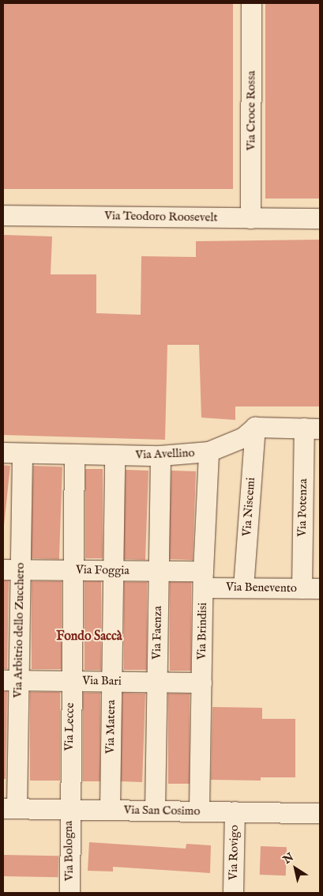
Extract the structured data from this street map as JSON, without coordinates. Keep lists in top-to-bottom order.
{
  "streets": {
    "street": [
      "Via Croce Rossa",
      "Via Teodoro Roosevelt",
      "Via Avellino",
      "Via Niscemi",
      "Via Potenza",
      "Via Foggia",
      "Via Benevento",
      "Via Arbitrio dello Zucchero",
      "Via Brindisi",
      "Via Faenza",
      "Via Bari",
      "Via Lecce",
      "Via Matera",
      "Via San Cosimo",
      "Via Bologna",
      "Via Rovigo"
    ]
  },
  "crossings": [
    ["Via Croce Rossa", "Via Teodoro Roosevelt"],
    ["Via Avellino", "Via Niscemi"],
    ["Via Avellino", "Via Arbitrio dello Zucchero"],
    ["Via Avellino", "Via Brindisi"],
    ["Via Avellino", "Via Faenza"],
    ["Via Avellino", "Via Lecce"],
    ["Via Avellino", "Via Matera"],
    ["Via Niscemi", "Via Benevento"],
    ["Via Potenza", "Via Benevento"],
    ["Via Foggia", "Via Benevento"],
    ["Via Foggia", "Via Arbitrio dello Zucchero"],
    ["Via Foggia", "Via Brindisi"],
    ["Via Foggia", "Via Faenza"],
    ["Via Foggia", "Via Lecce"],
    ["Via Foggia", "Via Matera"],
    ["Via Benevento", "Via Brindisi"],
    ["Via Arbitrio dello Zucchero", "Via Bari"],
    ["Via Arbitrio dello Zucchero", "Via San Cosimo"],
    ["Via Brindisi", "Via Bari"],
    ["Via Brindisi", "Via San Cosimo"],
    ["Via Faenza", "Via Bari"],
    ["Via Faenza", "Via San Cosimo"],
    ["Via Bari", "Via Lecce"],
    ["Via Bari", "Via Matera"],
    ["Via Lecce", "Via San Cosimo"],
    ["Via Lecce", "Via Bologna"],
    ["Via Matera", "Via San Cosimo"],
    ["Via San Cosimo", "Via Bologna"],
    ["Via San Cosimo", "Via Rovigo"]
  ],
  "districts": ["Fondo Saccà"],
  "north": "top left"
}
